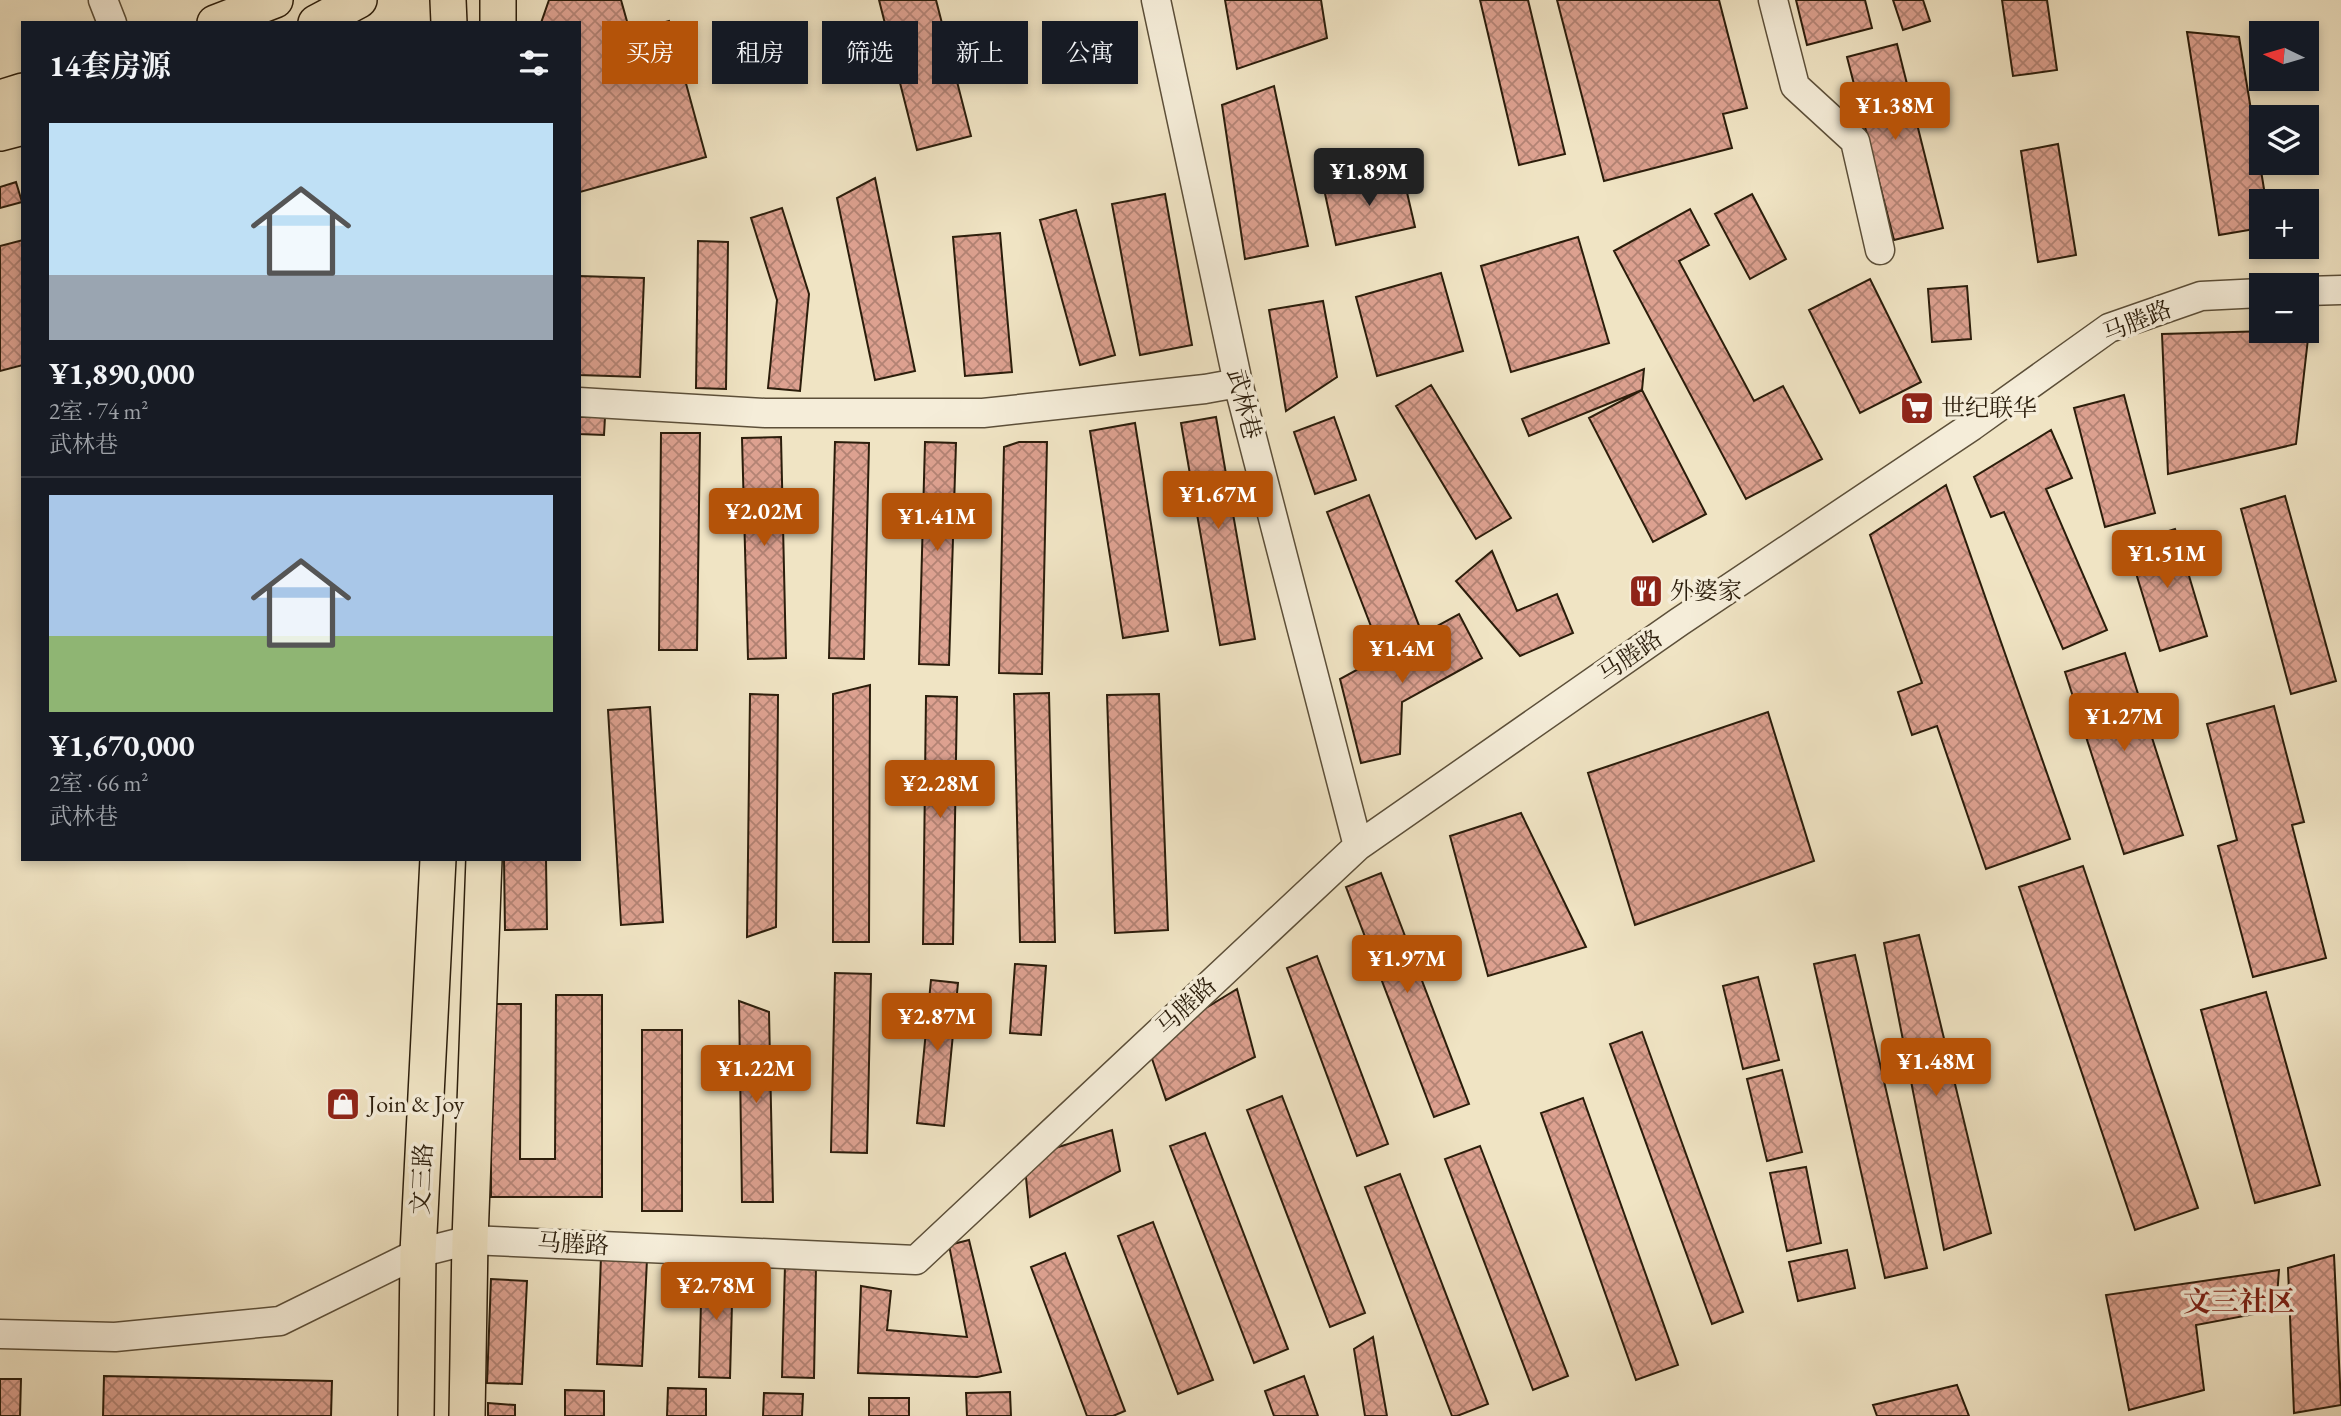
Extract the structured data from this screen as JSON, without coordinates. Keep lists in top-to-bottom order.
{
  "streets": {
    "main road": ["文三路"],
    "street": ["马塍路", "武林巷"]
  },
  "crossings": [
    ["马塍路", "武林巷"],
    ["马塍路", "文三路"]
  ],
  "districts": ["文三社区"],
  "places": {
    "supermarket": ["世纪联华"],
    "restaurant": ["外婆家"],
    "shop": ["Join & Joy"]
  },
  "north": "left",
  "page": {
    "map_buttons": ["+", "−"],
    "chip": [
      "买房",
      "租房",
      "筛选",
      "新上",
      "公寓"
    ],
    "heading": "14套房源",
    "price": [
      "¥1.38M",
      "¥1.89M",
      "¥1.67M",
      "¥2.02M",
      "¥1.41M",
      "¥1.51M",
      "¥1.4M",
      "¥1.27M",
      "¥2.28M",
      "¥1.97M",
      "¥2.87M",
      "¥1.48M",
      "¥1.22M",
      "¥2.78M"
    ],
    "list": [
      {
        "name": "¥1,890,000",
        "note": "2室 · 74 m² · 武林巷"
      },
      {
        "name": "¥1,670,000",
        "note": "2室 · 66 m² · 武林巷"
      }
    ]
  }
}
